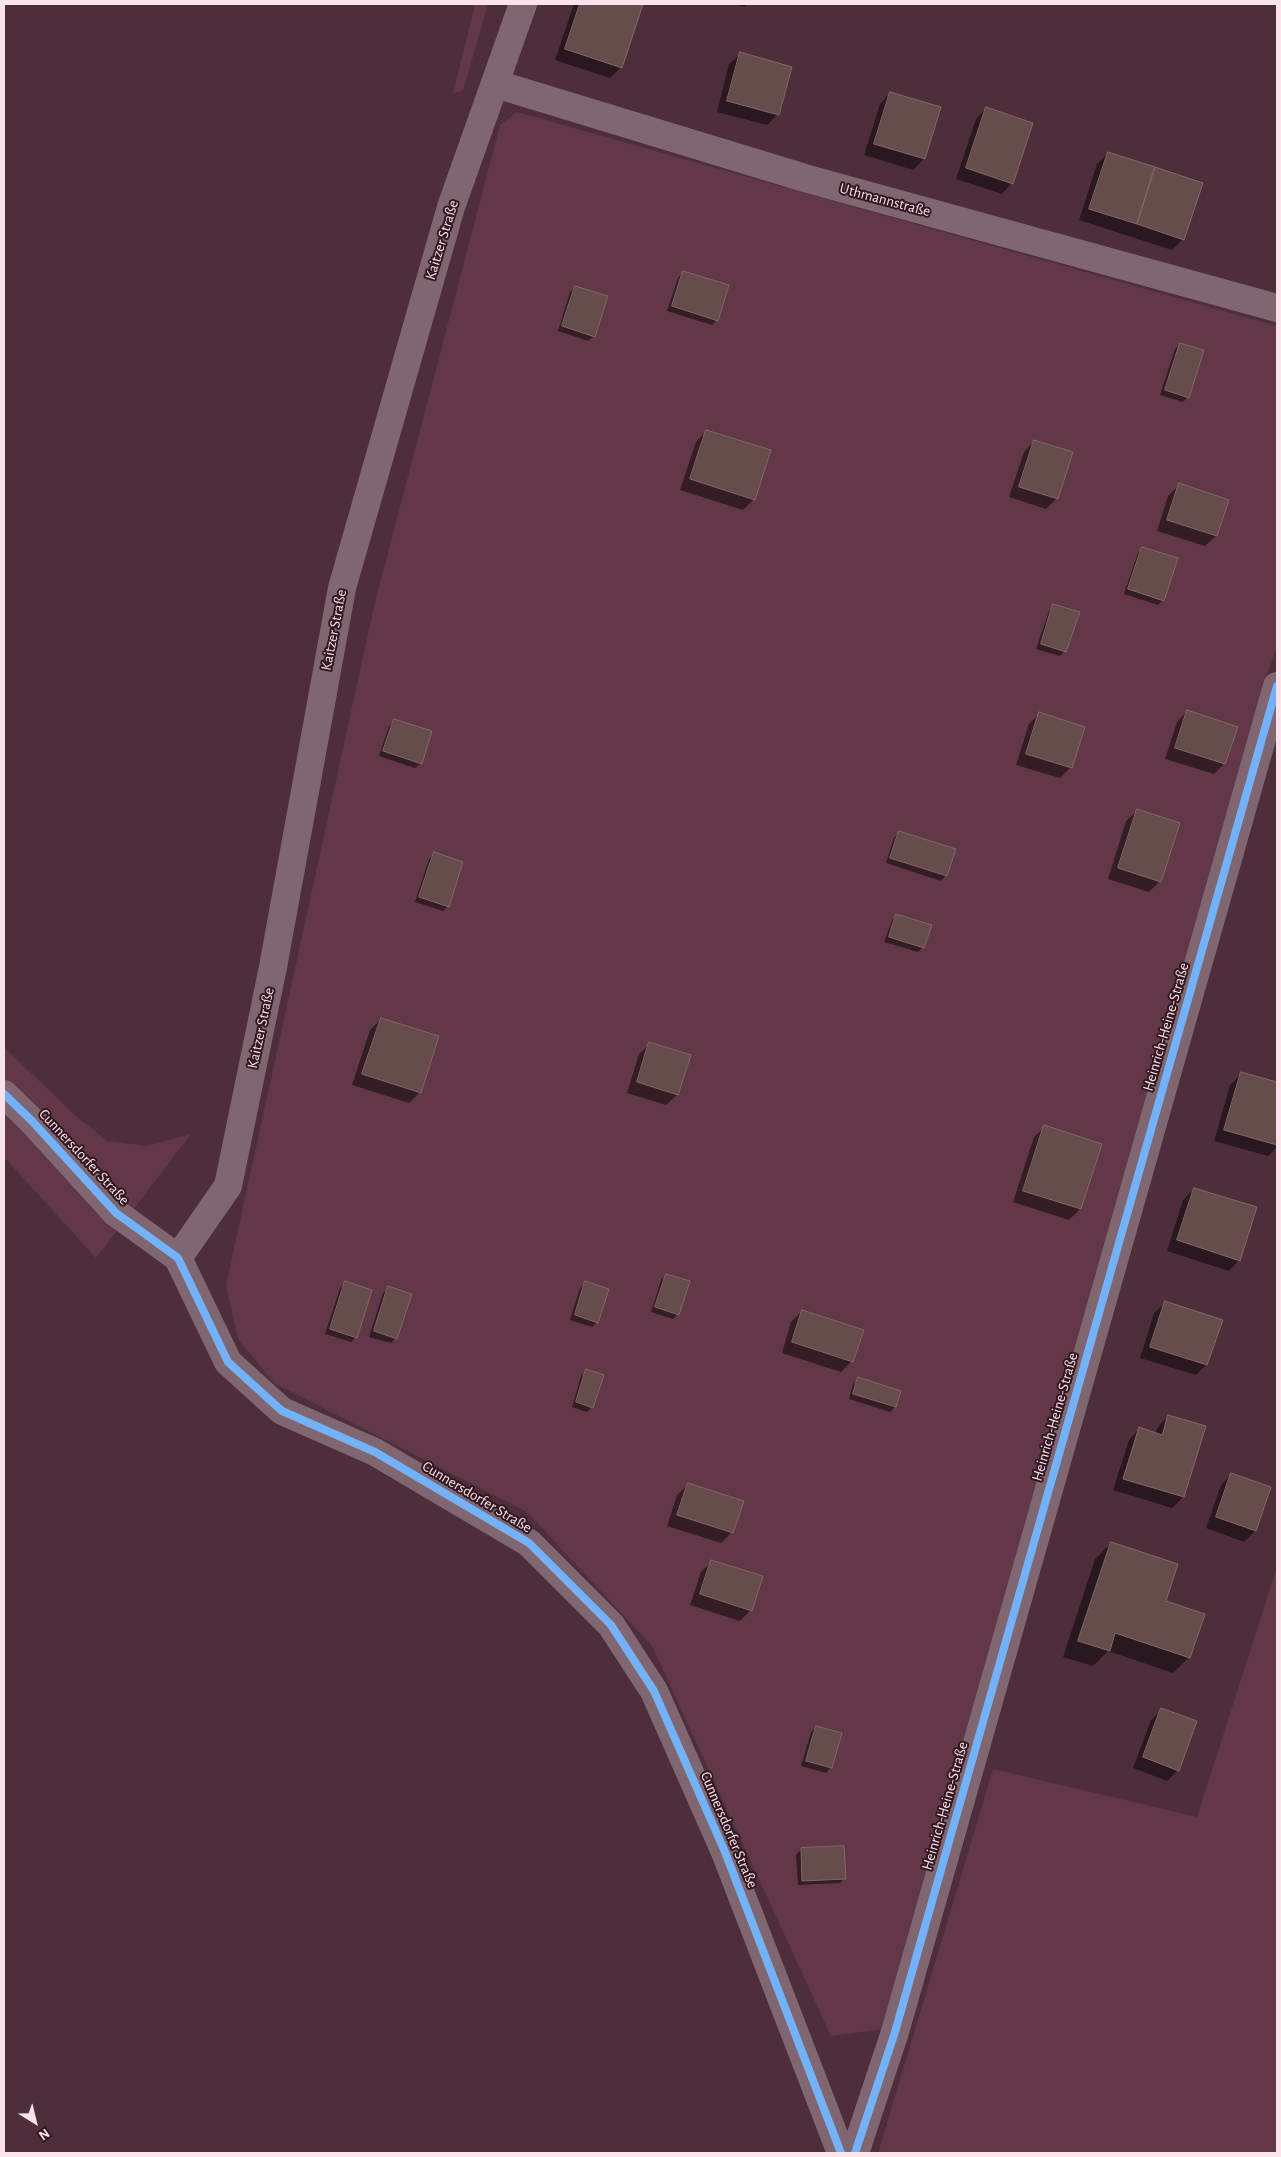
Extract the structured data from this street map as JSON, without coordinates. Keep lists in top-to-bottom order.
{
  "streets": {
    "street": [
      "Uthmannstraße",
      "Kaitzer Straße",
      "Heinrich-Heine-Straße",
      "Cunnersdorfer Straße"
    ]
  },
  "crossings": [
    ["Uthmannstraße", "Kaitzer Straße"],
    ["Kaitzer Straße", "Cunnersdorfer Straße"]
  ],
  "north": "bottom right"
}
